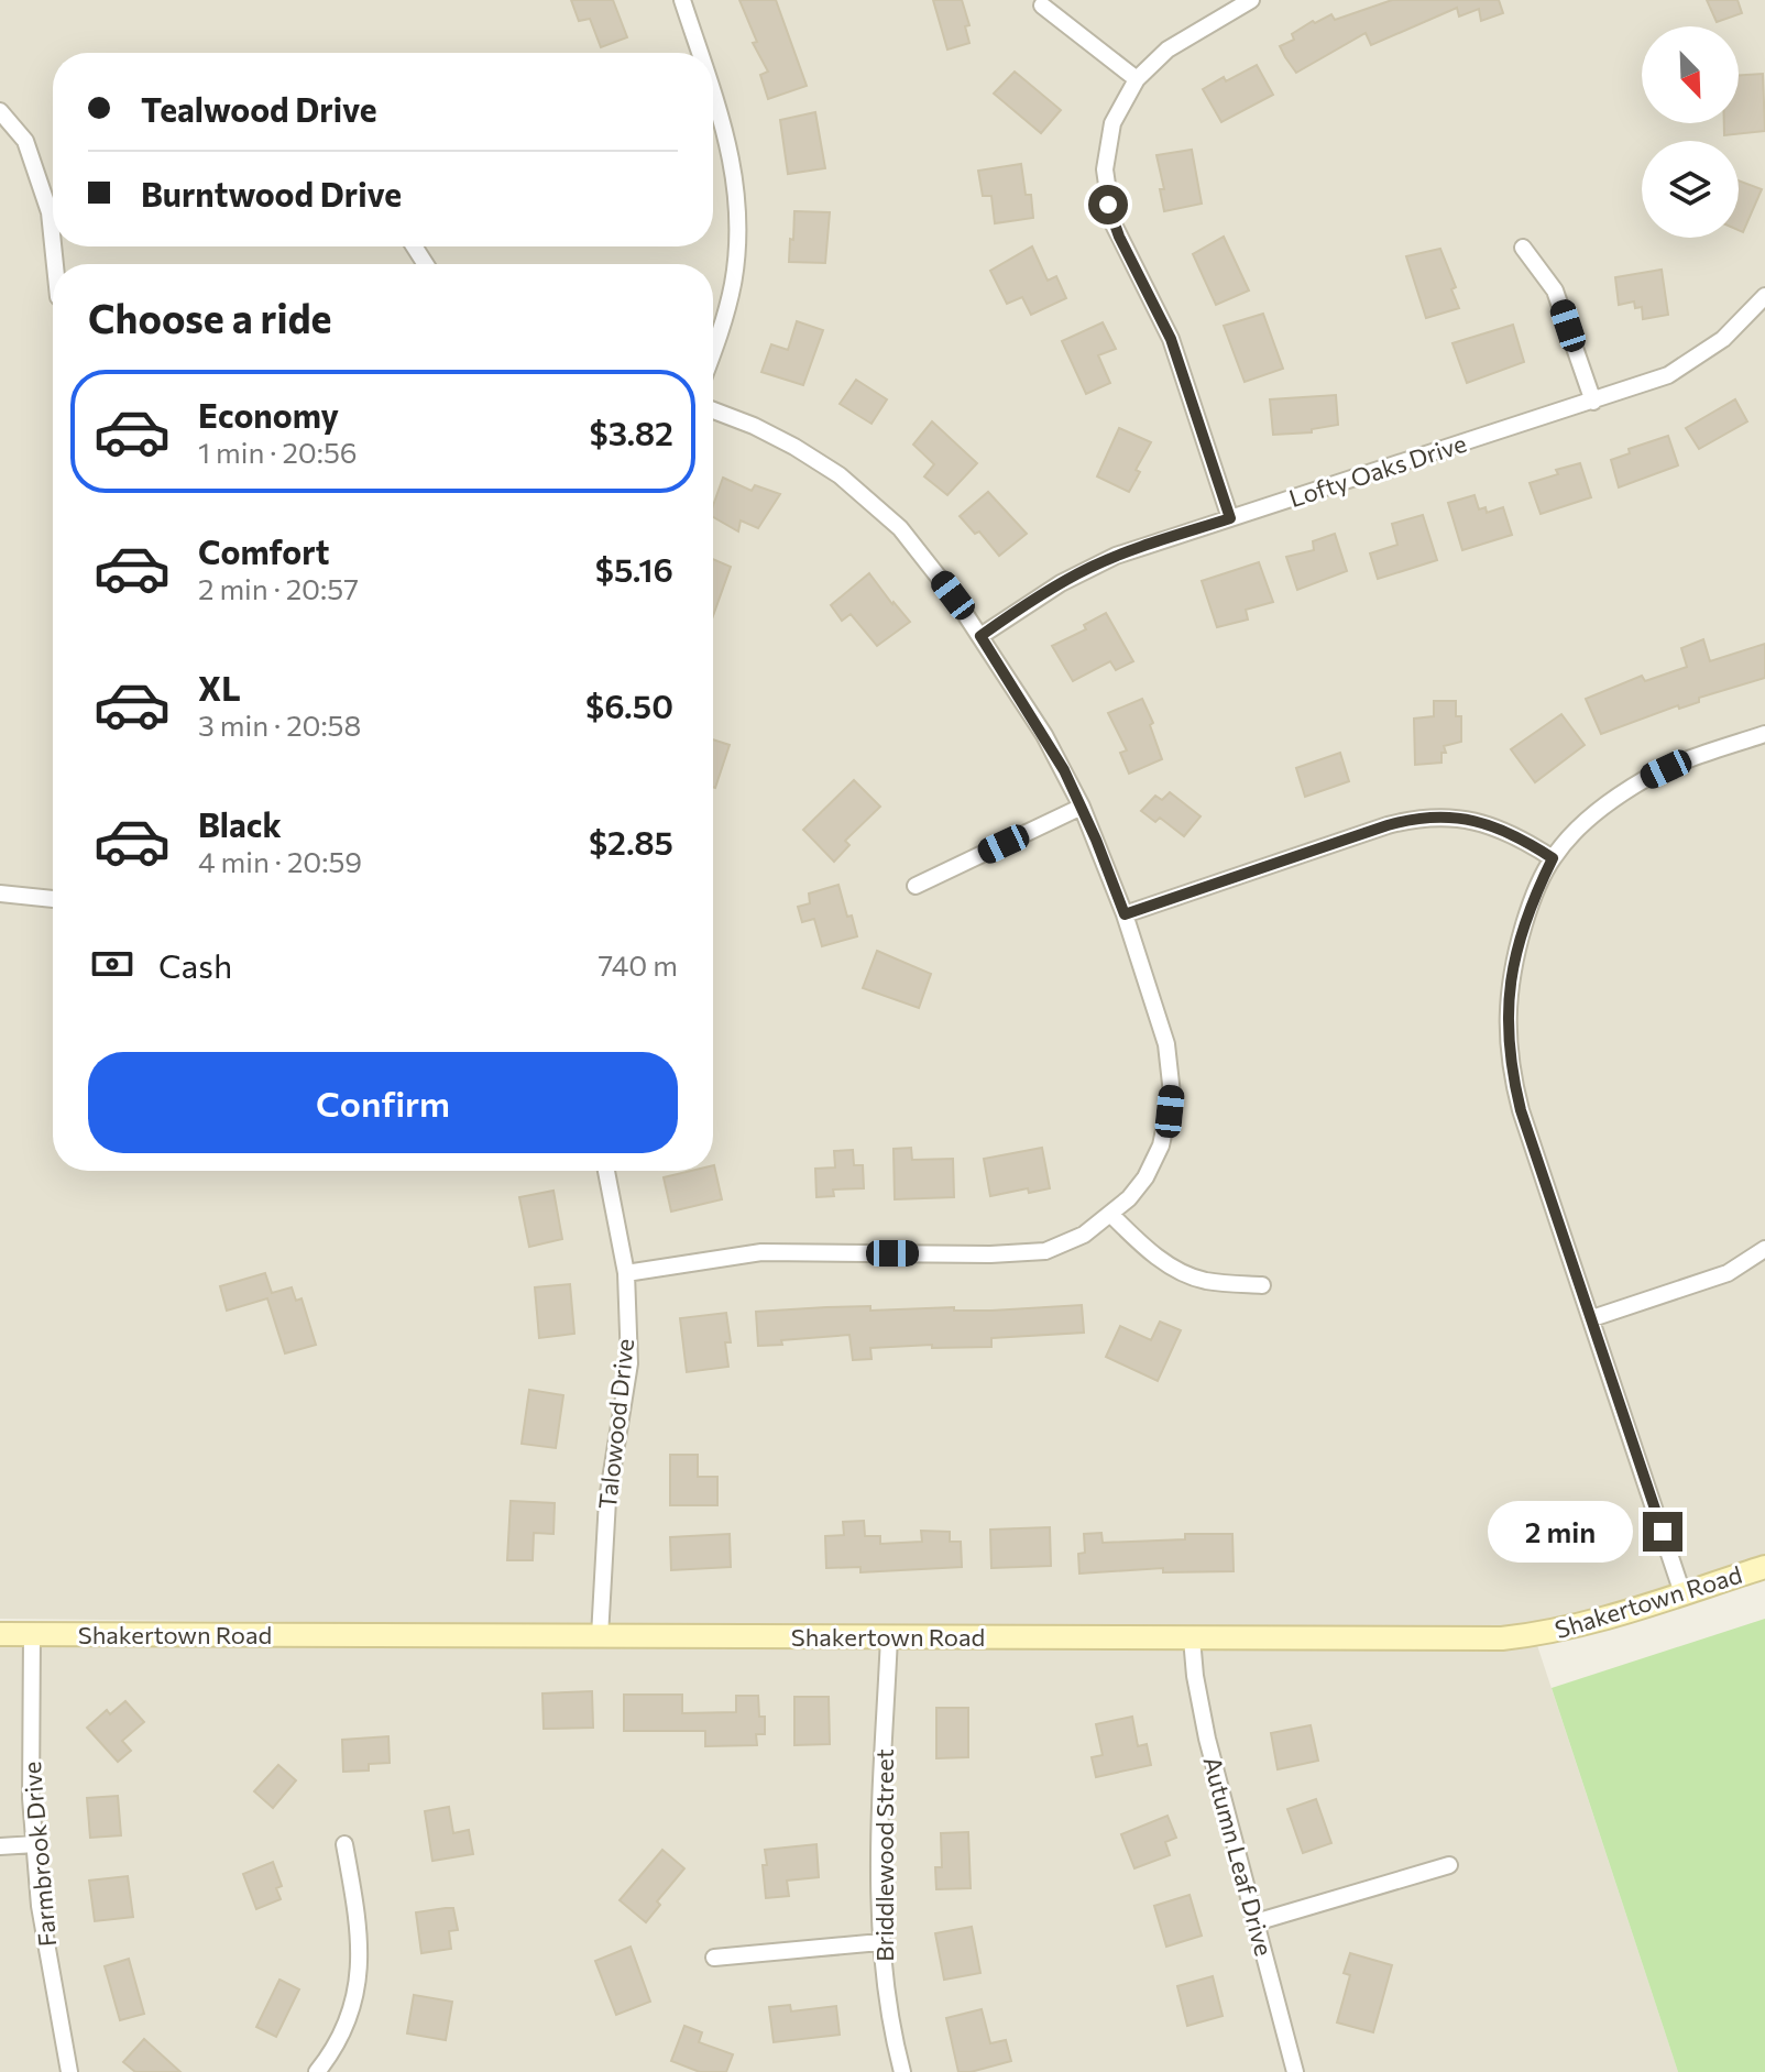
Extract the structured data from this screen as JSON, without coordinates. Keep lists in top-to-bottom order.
{
  "streets": {
    "street": [
      "Lofty Oaks Drive",
      "Talowood Drive",
      "Shakertown Road",
      "Farmbrook Drive",
      "Briddlewood Street",
      "Autumn Leaf Drive"
    ]
  },
  "crossings": [
    ["Talowood Drive", "Shakertown Road"],
    ["Shakertown Road", "Farmbrook Drive"],
    ["Shakertown Road", "Briddlewood Street"],
    ["Shakertown Road", "Autumn Leaf Drive"]
  ],
  "north": "bottom right",
  "page": {
    "banner": ["Tealwood Drive", "Burntwood Drive"],
    "heading": "Choose a ride",
    "list": [
      {
        "name": "Economy",
        "note": "1 min · 20:56",
        "value": "$3.82"
      },
      {
        "name": "Comfort",
        "note": "2 min · 20:57",
        "value": "$5.16"
      },
      {
        "name": "XL",
        "note": "3 min · 20:58",
        "value": "$6.50"
      },
      {
        "name": "Black",
        "note": "4 min · 20:59",
        "value": "$2.85"
      }
    ],
    "pay": ["Cash", "740 m"],
    "buttons": "Confirm",
    "bubble": "2 min"
  }
}
